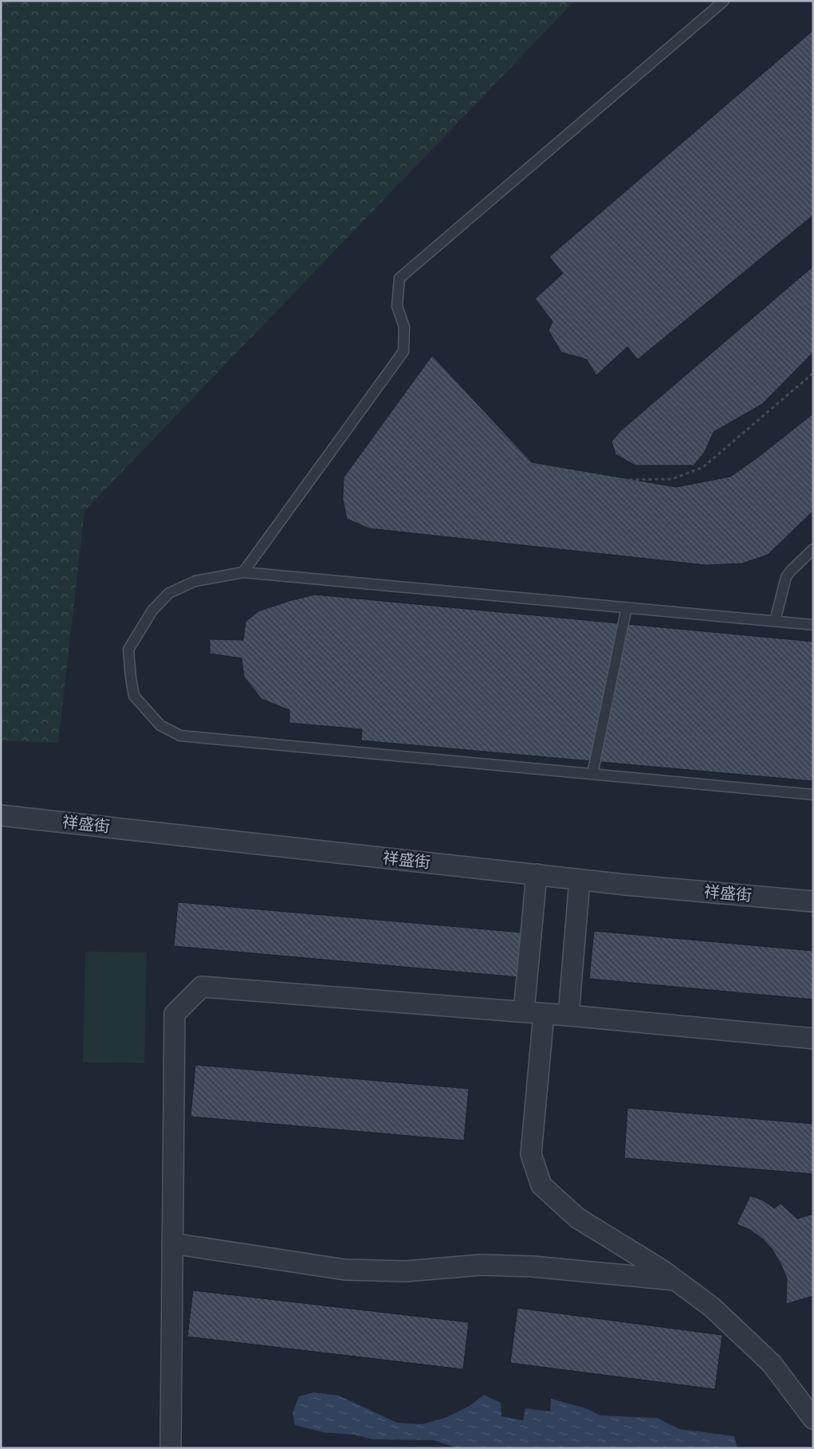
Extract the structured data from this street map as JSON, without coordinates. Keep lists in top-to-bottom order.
{
  "streets": {
    "street": ["祥盛街"]
  }
}
